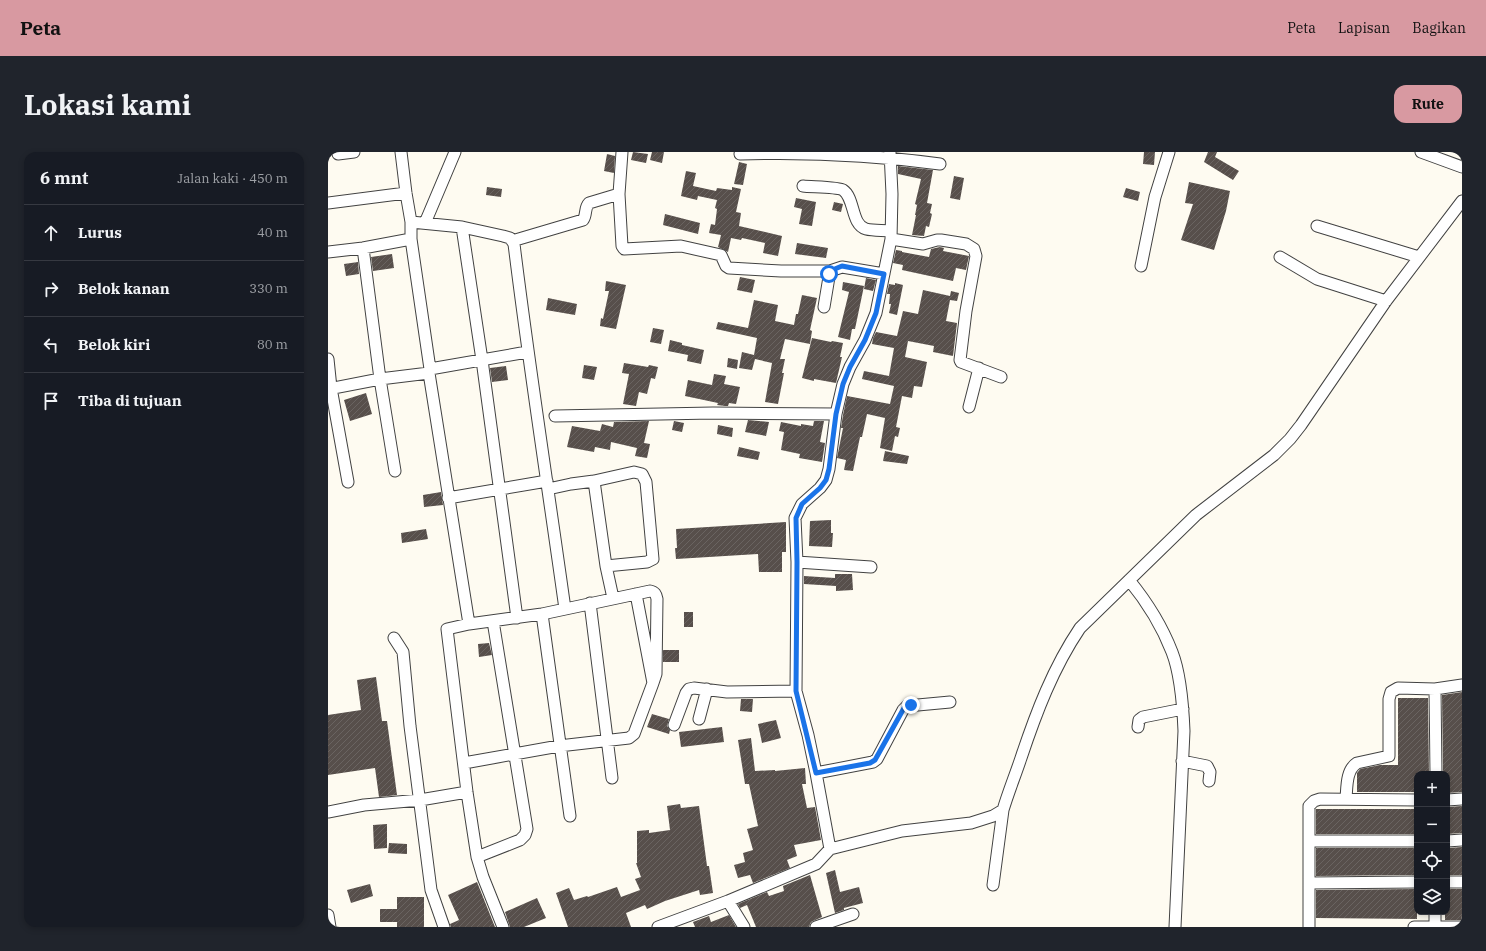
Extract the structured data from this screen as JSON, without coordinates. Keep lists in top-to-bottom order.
{
  "page": {
    "header": "Peta",
    "nav": ["Peta", "Lapisan", "Bagikan"],
    "buttons": "Rute",
    "title": "Lokasi kami",
    "heading": ["6 mnt", "Jalan kaki · 450 m"],
    "list": [
      ["Lurus", "40 m"],
      ["Belok kanan", "330 m"],
      ["Belok kiri", "80 m"],
      "Tiba di tujuan"
    ],
    "map_buttons": ["+", "−"]
  }
}
